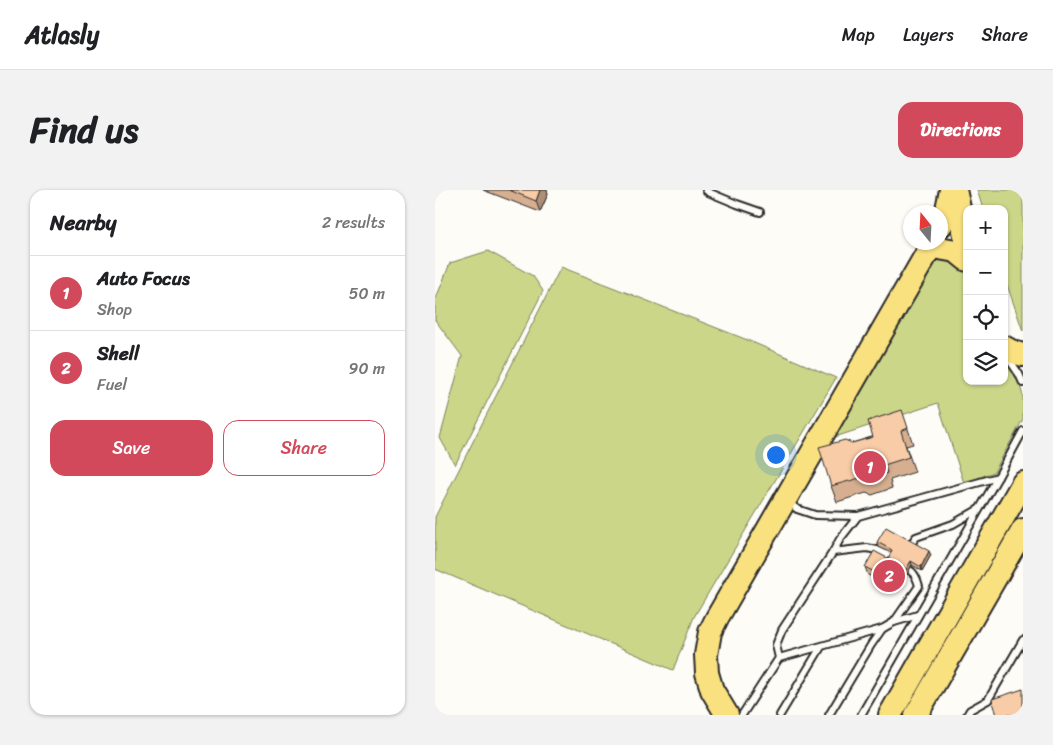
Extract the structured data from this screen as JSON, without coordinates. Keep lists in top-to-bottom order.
{
  "north": "top",
  "page": {
    "header": "Atlasly",
    "nav": ["Map", "Layers", "Share"],
    "title": "Find us",
    "buttons": [
      "Directions",
      ["Save", "Share"]
    ],
    "heading": ["Nearby", "2 results"],
    "map_buttons": ["+", "−"],
    "list": [
      {
        "mark": "1",
        "name": "Auto Focus",
        "note": "Shop",
        "value": "50 m"
      },
      {
        "mark": "2",
        "name": "Shell",
        "note": "Fuel",
        "value": "90 m"
      }
    ],
    "pins": ["1", "2"]
  }
}
